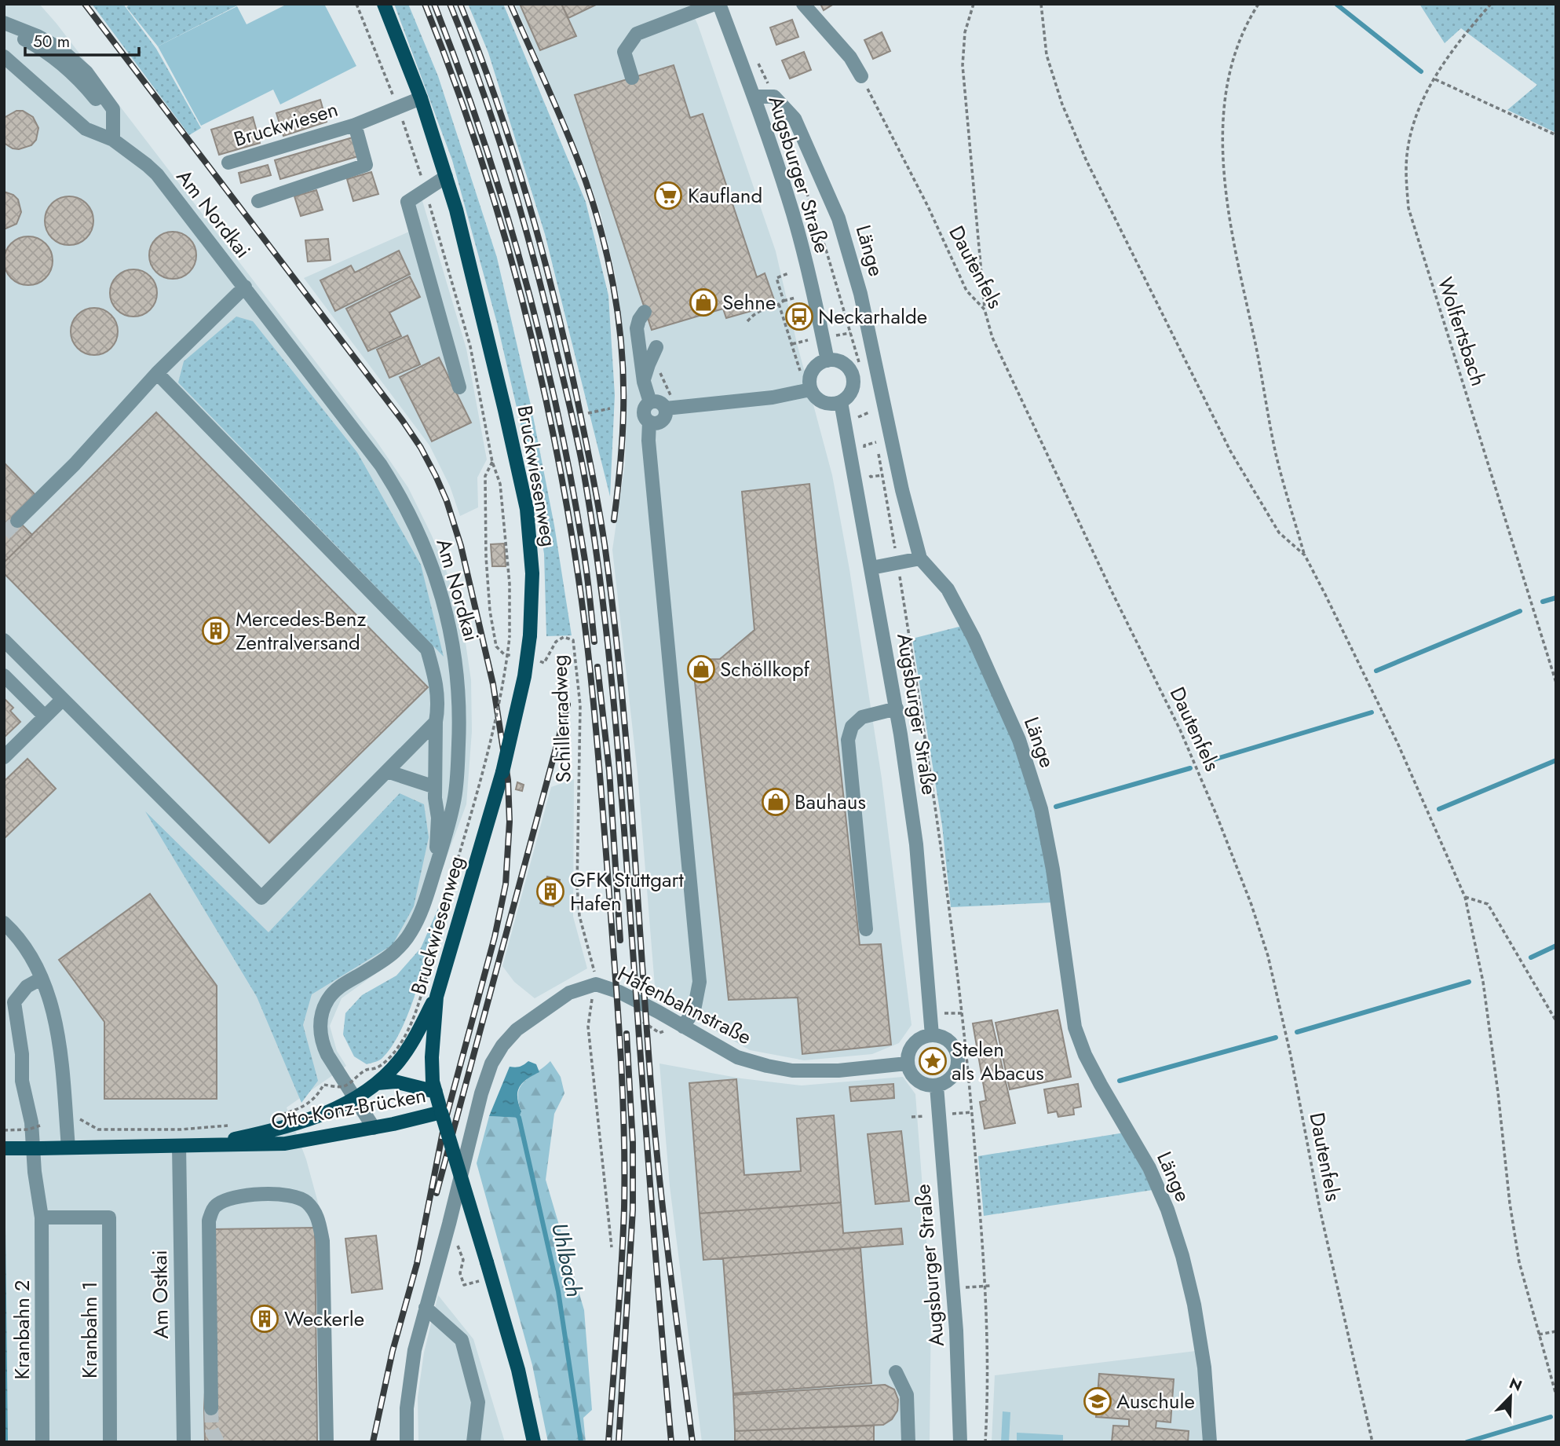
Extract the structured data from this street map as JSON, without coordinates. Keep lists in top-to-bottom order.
{
  "streets": {
    "main road": ["Bruckwiesenweg", "Otto-Konz-Brücken"],
    "street": [
      "Bruckwiesen",
      "Augsburger Straße",
      "Am Nordkai",
      "Länge",
      "Hafenbahnstraße",
      "Am Ostkai",
      "Kranbahn 2",
      "Kranbahn 1"
    ],
    "path": ["Dautenfels", "Wolfertsbach", "Schillerradweg"]
  },
  "crossings": [
    ["Bruckwiesen", "Bruckwiesenweg"],
    ["Augsburger Straße", "Hafenbahnstraße"],
    ["Am Nordkai", "Otto-Konz-Brücken"],
    ["Bruckwiesenweg", "Otto-Konz-Brücken"],
    ["Otto-Konz-Brücken", "Am Ostkai"],
    ["Kranbahn 2", "Kranbahn 1"]
  ],
  "water": ["Uhlbach"],
  "places": {
    "supermarket": ["Kaufland"],
    "shop": ["Sehne", "Schöllkopf", "Bauhaus"],
    "bus stop": ["Neckarhalde"],
    "building": ["Mercedes-Benz Zentralversand", "GFK Stuttgart Hafen", "Weckerle"],
    "place": ["Stelen als Abacus"],
    "school or university": ["Auschule"]
  },
  "scale_bar": "50 m",
  "north": "top right"
}
